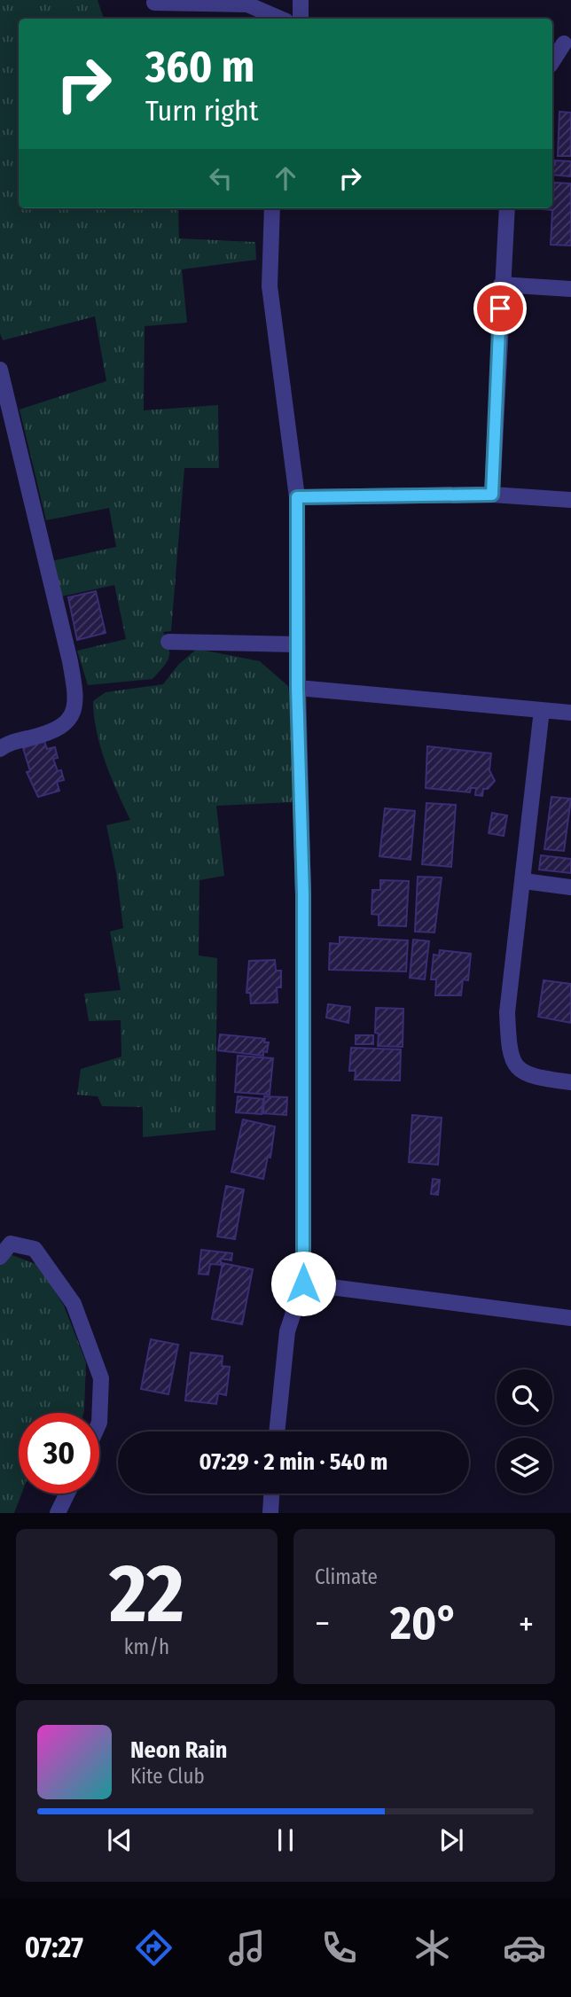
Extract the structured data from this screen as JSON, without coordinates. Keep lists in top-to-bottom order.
{
  "page": {
    "turn": ["360 m", "Turn right"],
    "limit": "30",
    "trip": "07:29 · 2 min · 540 m",
    "tile": [
      ["22", "km/h"],
      "Climate"
    ],
    "heat": ["−", "20°", "+"],
    "song": ["Neon Rain", "Kite Club"],
    "tabs": "07:27"
  }
}
